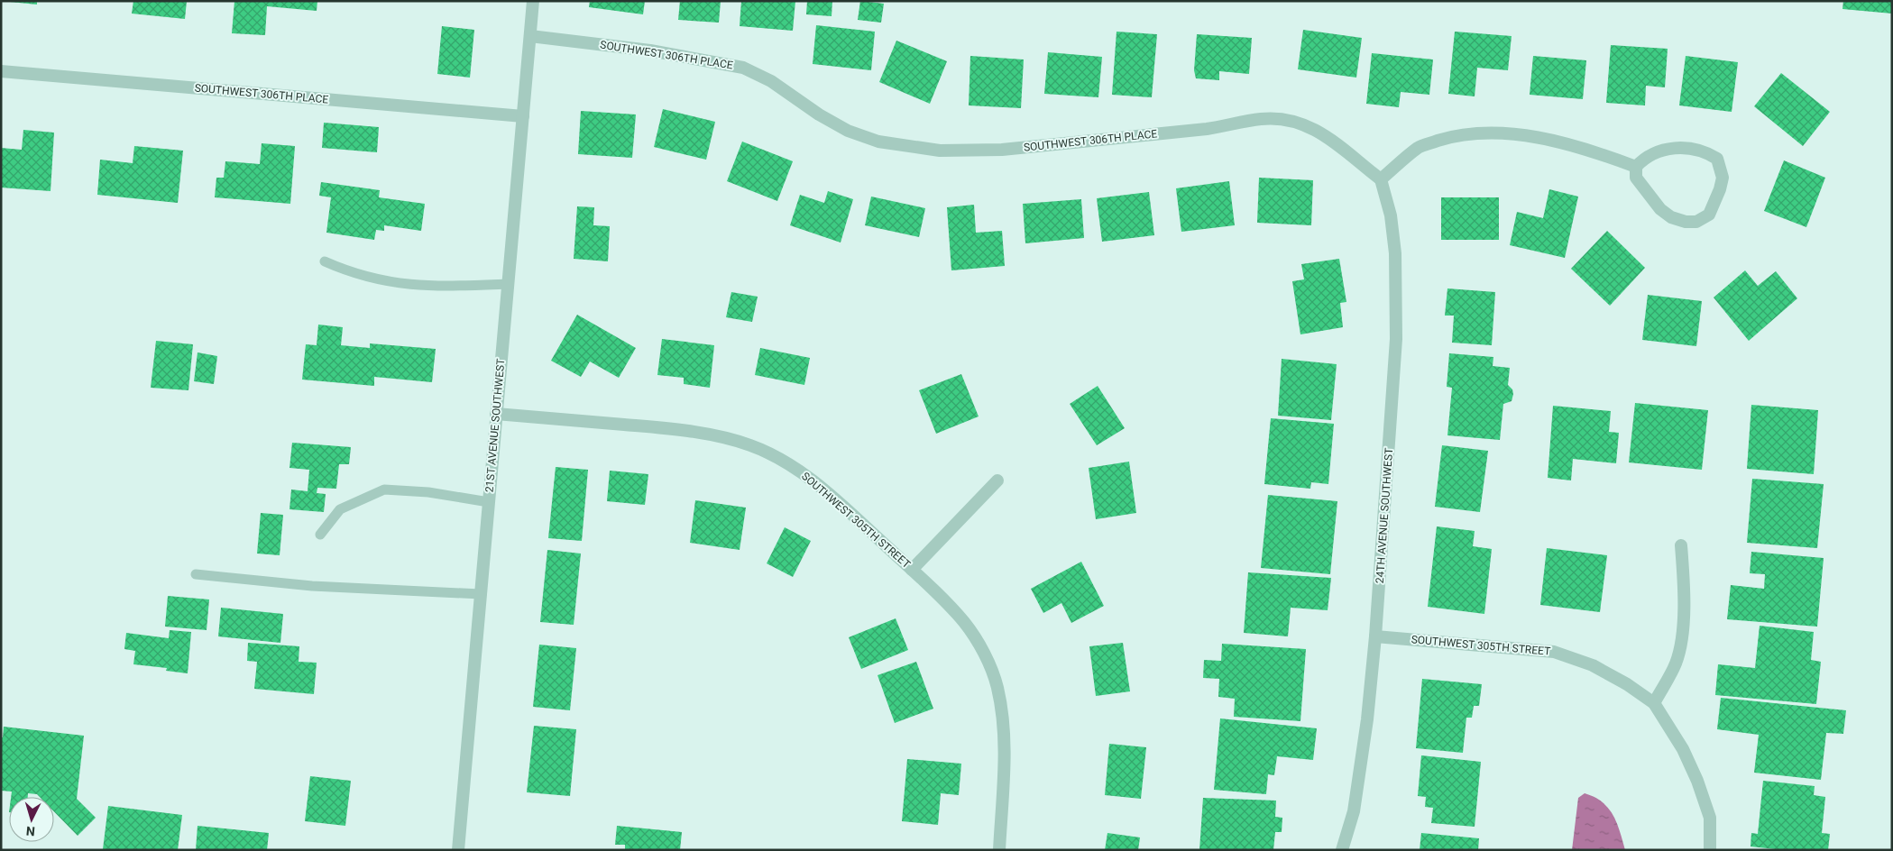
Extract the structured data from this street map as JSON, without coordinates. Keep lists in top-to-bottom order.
{
  "streets": {
    "street": [
      "SOUTHWEST 306TH PLACE",
      "21ST AVENUE SOUTHWEST",
      "24TH AVENUE SOUTHWEST",
      "SOUTHWEST 305TH STREET"
    ]
  },
  "crossings": [
    ["SOUTHWEST 306TH PLACE", "21ST AVENUE SOUTHWEST"],
    ["SOUTHWEST 306TH PLACE", "24TH AVENUE SOUTHWEST"],
    ["21ST AVENUE SOUTHWEST", "SOUTHWEST 305TH STREET"],
    ["24TH AVENUE SOUTHWEST", "SOUTHWEST 305TH STREET"]
  ],
  "north": "bottom"
}
